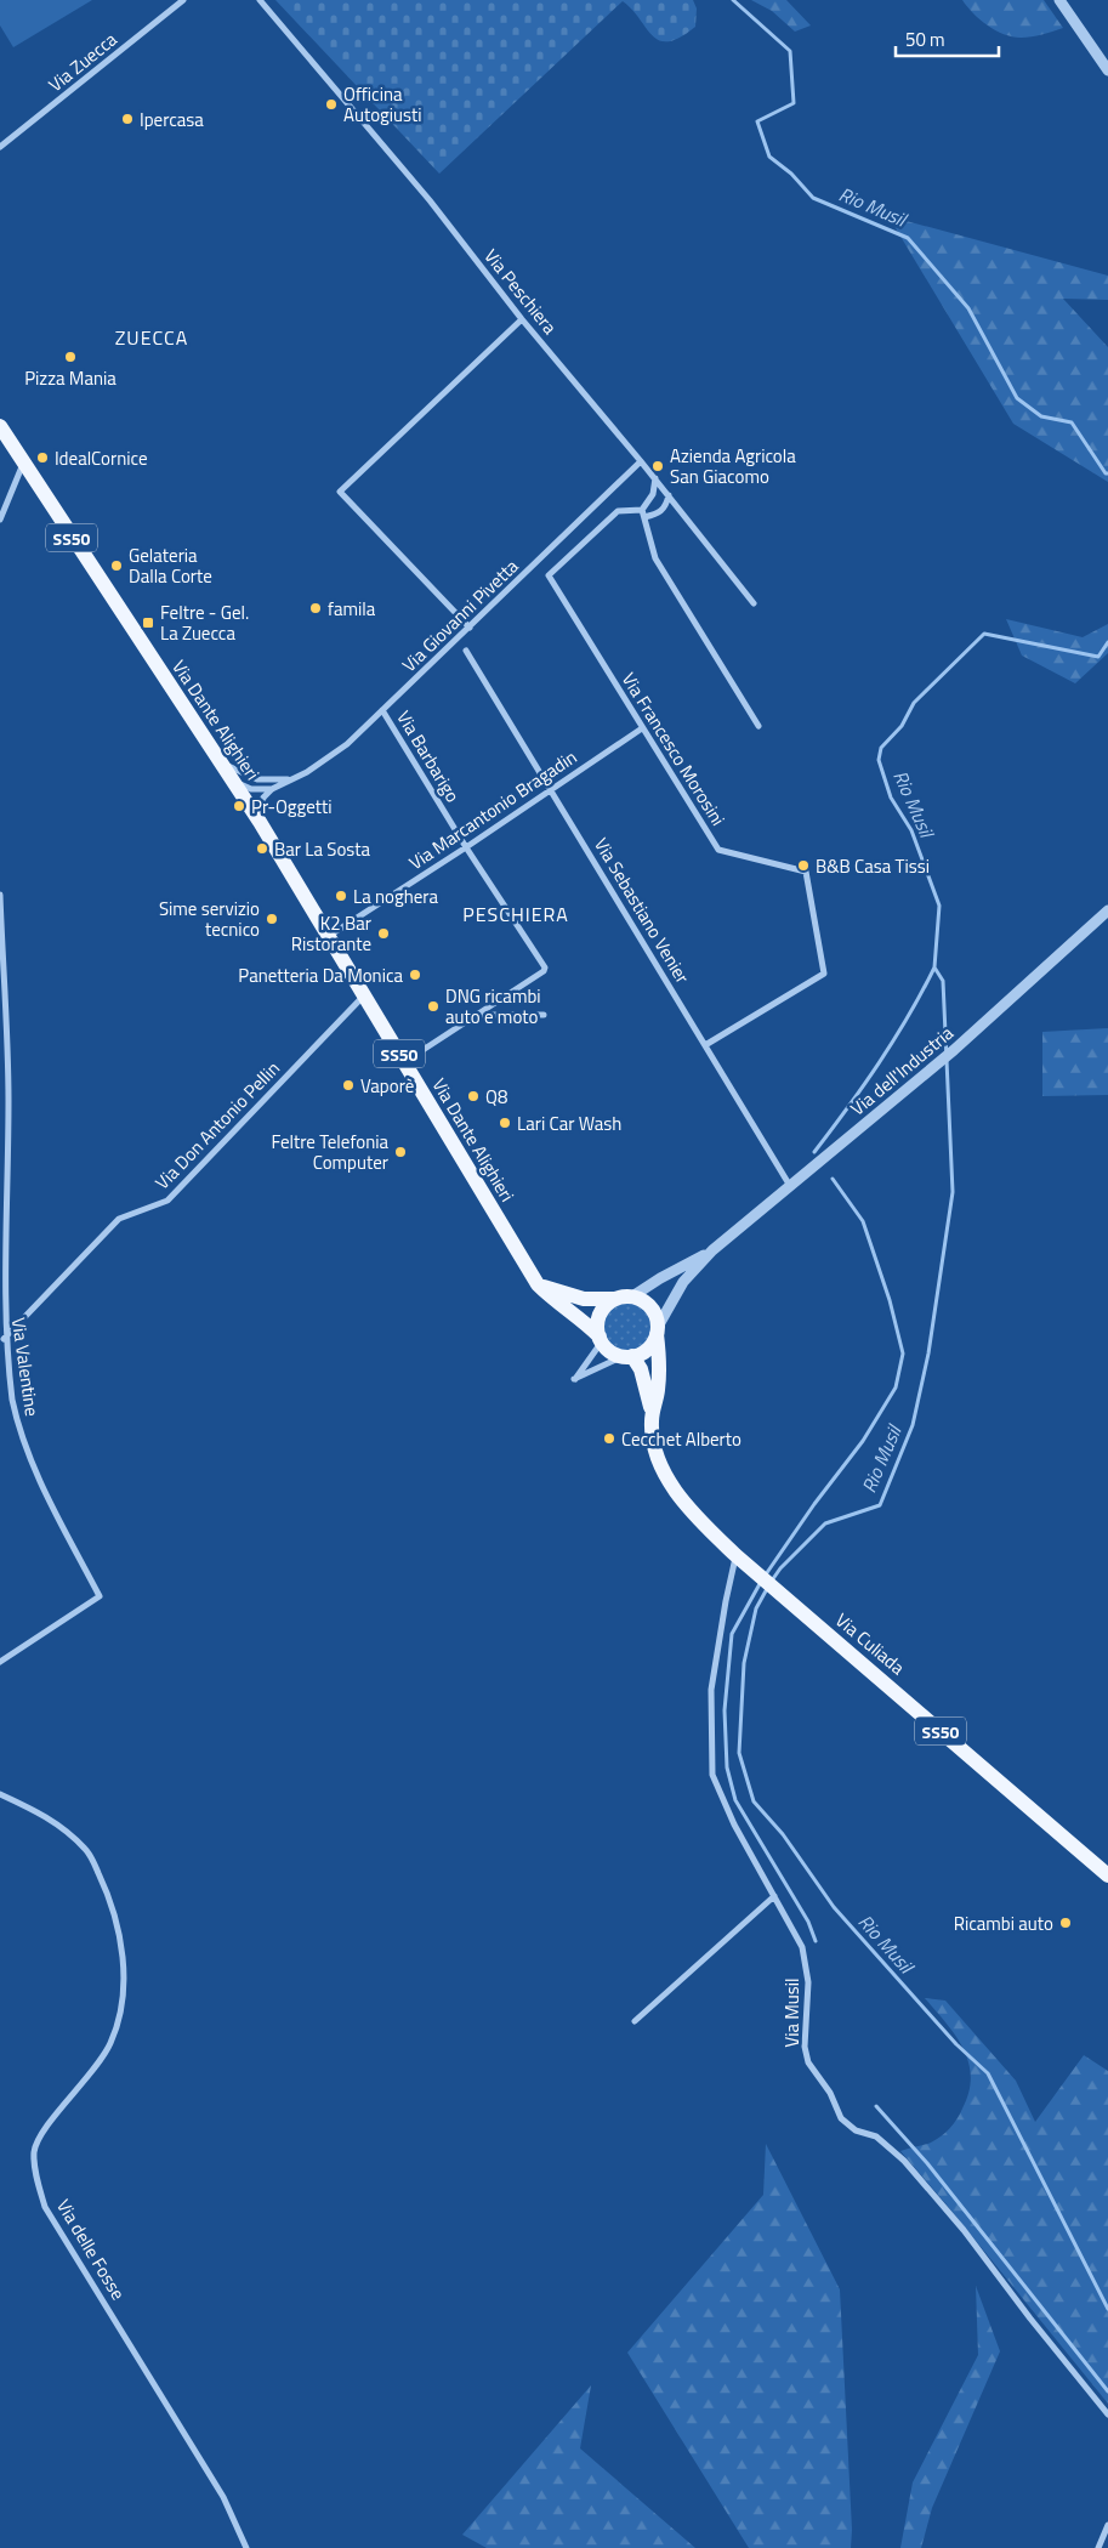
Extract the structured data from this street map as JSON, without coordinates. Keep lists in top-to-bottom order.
{
  "streets": {
    "main road": ["SS50", "Via Dante Alighieri", "Via Culiada"],
    "street": [
      "Via Zuecca",
      "Via Peschiera",
      "Via Giovanni Pivetta",
      "Via Francesco Morosini",
      "Via Barbarigo",
      "Via Marcantonio Bragadin",
      "Via Sebastiano Venier",
      "Via dell'Industria",
      "Via Don Antonio Pellin",
      "Via Valentine",
      "Via Musil",
      "Via delle Fosse"
    ]
  },
  "crossings": [
    ["Via Peschiera", "Via Giovanni Pivetta"],
    ["SS50", "Via Dante Alighieri"],
    ["SS50", "Via dell'Industria"],
    ["SS50", "Via Culiada"],
    ["Via Giovanni Pivetta", "Via Dante Alighieri"],
    ["Via Giovanni Pivetta", "Via Barbarigo"],
    ["Via Dante Alighieri", "Via Marcantonio Bragadin"],
    ["Via Dante Alighieri", "Via dell'Industria"],
    ["Via Dante Alighieri", "Via Don Antonio Pellin"],
    ["Via Dante Alighieri", "Via Culiada"],
    ["Via Francesco Morosini", "Via Marcantonio Bragadin"],
    ["Via Francesco Morosini", "Via Sebastiano Venier"],
    ["Via Barbarigo", "Via Marcantonio Bragadin"],
    ["Via Marcantonio Bragadin", "Via Sebastiano Venier"],
    ["Via Sebastiano Venier", "Via dell'Industria"],
    ["Via dell'Industria", "Via Culiada"],
    ["Via Don Antonio Pellin", "Via Valentine"],
    ["Via Culiada", "Via Musil"]
  ],
  "districts": ["ZUECCA", "PESCHIERA"],
  "water": ["Rio Musil"],
  "places": {
    "other": [
      "Officina Autogiusti",
      "Ipercasa",
      "Pizza Mania",
      "IdealCornice",
      "Azienda Agricola San Giacomo",
      "Gelateria Dalla Corte",
      "famila",
      "Pr-Oggetti",
      "Bar La Sosta",
      "B&B Casa Tissi",
      "La noghera",
      "Sime servizio tecnico",
      "K2 Bar Ristorante",
      "Panetteria Da Monica",
      "DNG ricambi auto e moto",
      "Vaporè",
      "Q8",
      "Lari Car Wash",
      "Feltre Telefonia Computer",
      "Cecchet Alberto",
      "Ricambi auto"
    ],
    "transit": ["Feltre - Gel. La Zuecca"]
  },
  "scale_bar": "50 m"
}
